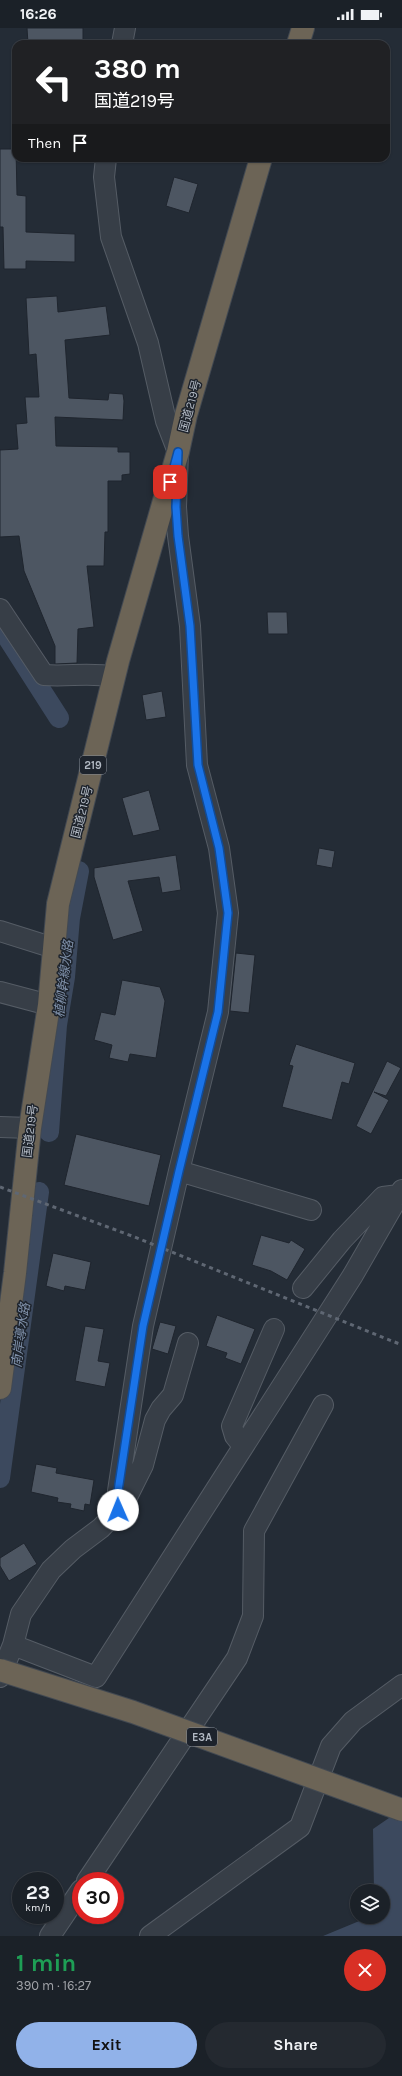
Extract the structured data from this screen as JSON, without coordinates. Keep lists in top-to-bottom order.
{
  "streets": {
    "highway": ["国道219号", "219", "E3A"]
  },
  "water": ["植柳幹線水路", "南岸導水路"],
  "page": {
    "status": "16:26",
    "turn": ["380 m", "国道219号"],
    "then": "Then",
    "speed": "23 km/h",
    "limit": "30",
    "heading": ["1 min", "390 m · 16:27"],
    "buttons": ["Exit", "Share"]
  }
}
